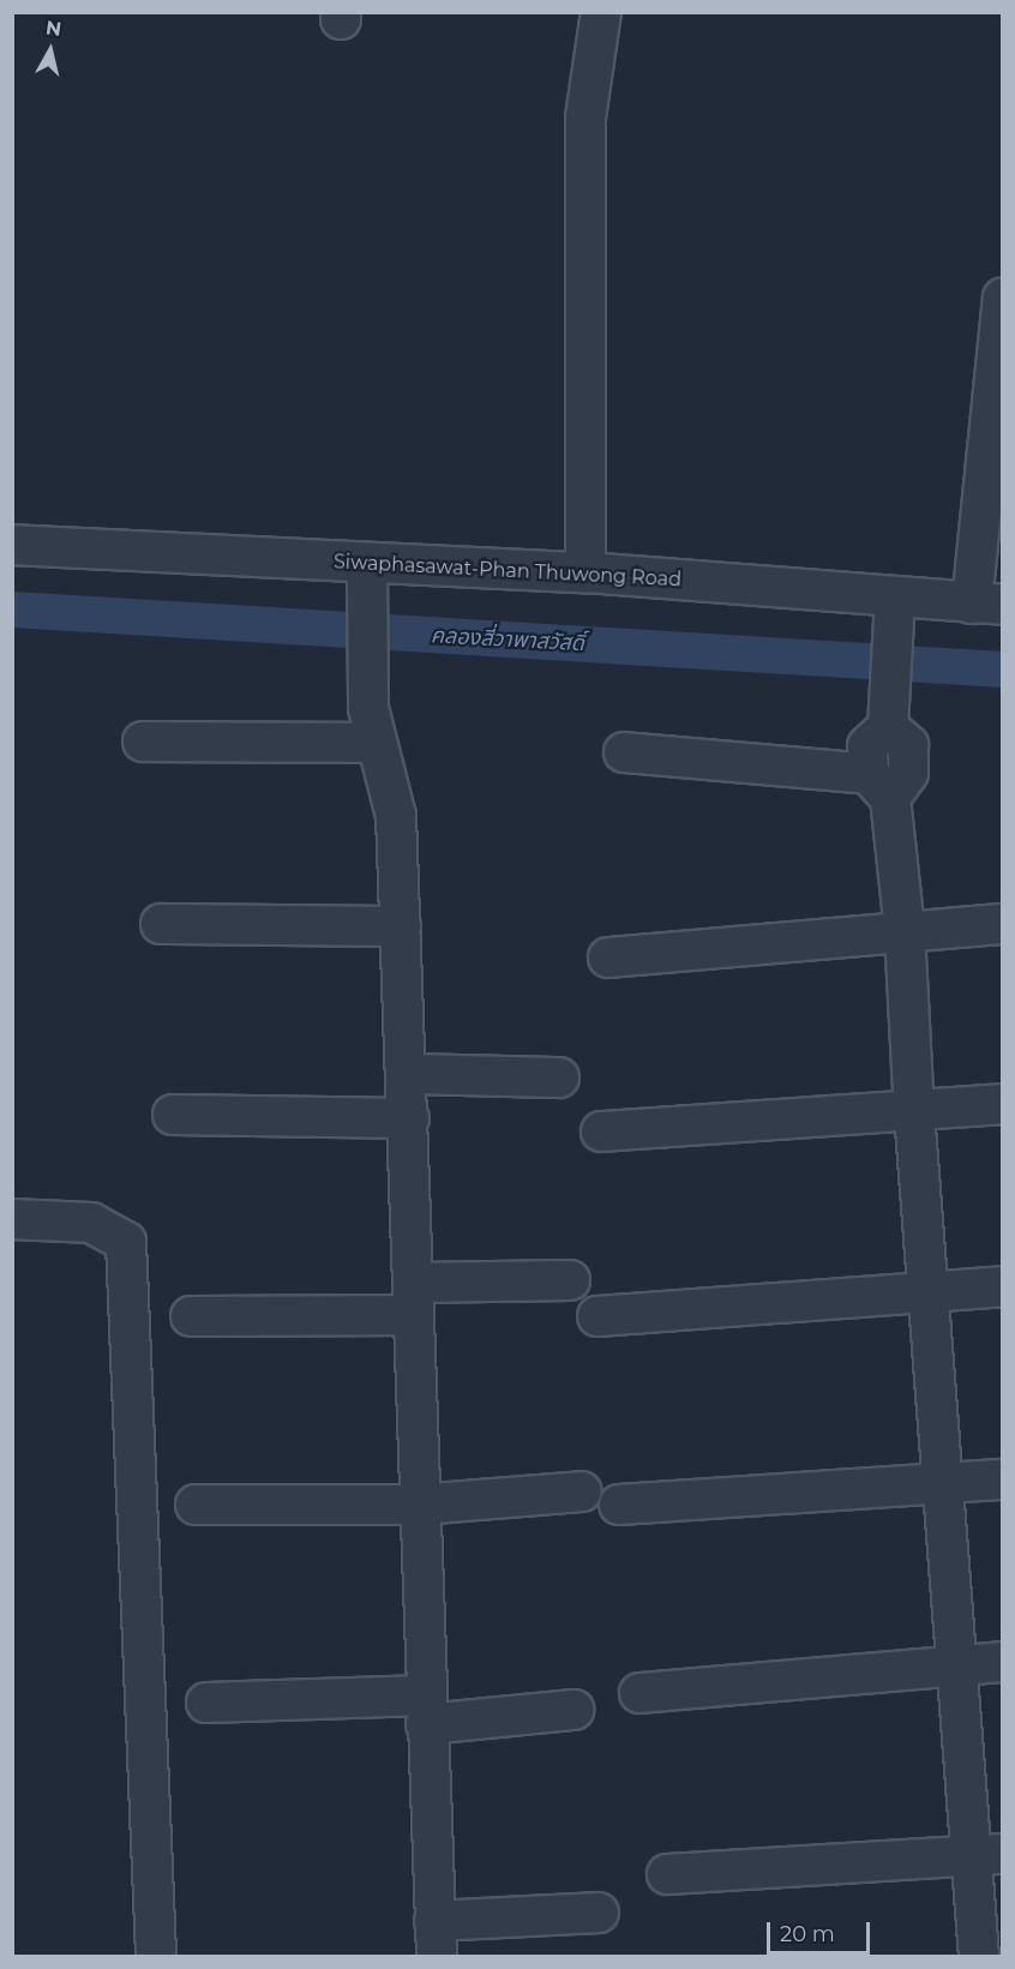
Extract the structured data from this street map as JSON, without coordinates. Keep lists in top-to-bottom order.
{
  "streets": {
    "street": ["Siwaphasawat-Phan Thuwong Road"]
  },
  "water": ["คลองสี่วาพาสวัสดิ์"],
  "scale_bar": "20 m",
  "north": "top"
}
